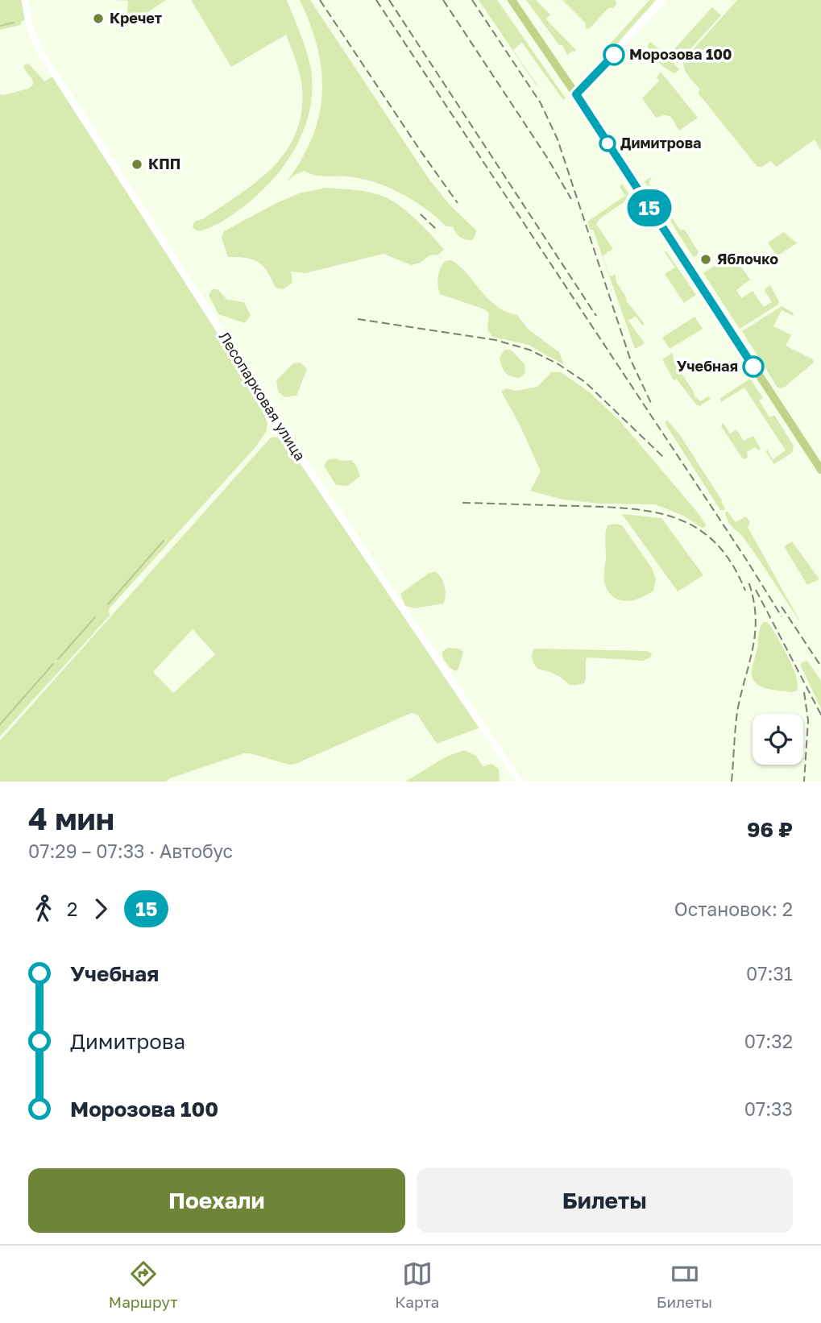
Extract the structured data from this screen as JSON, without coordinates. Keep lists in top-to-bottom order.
{
  "streets": {
    "street": ["Лесопарковая улица"]
  },
  "places": [
    "Кречет",
    "Морозова 100",
    "Димитрова",
    "КПП",
    "Яблочко",
    "Учебная"
  ],
  "lines": ["bus line 15"],
  "page": {
    "on_map": "15",
    "heading": ["4 мин", "07:29 – 07:33 · Автобус", "96 ₽"],
    "legs": ["2", "15", "Остановок: 2"],
    "list": [
      {
        "name": "Учебная",
        "value": "07:31"
      },
      {
        "name": "Димитрова",
        "value": "07:32"
      },
      {
        "name": "Морозова 100",
        "value": "07:33"
      }
    ],
    "buttons": ["Поехали", "Билеты"],
    "tabs": ["Маршрут", "Карта", "Билеты"]
  }
}
